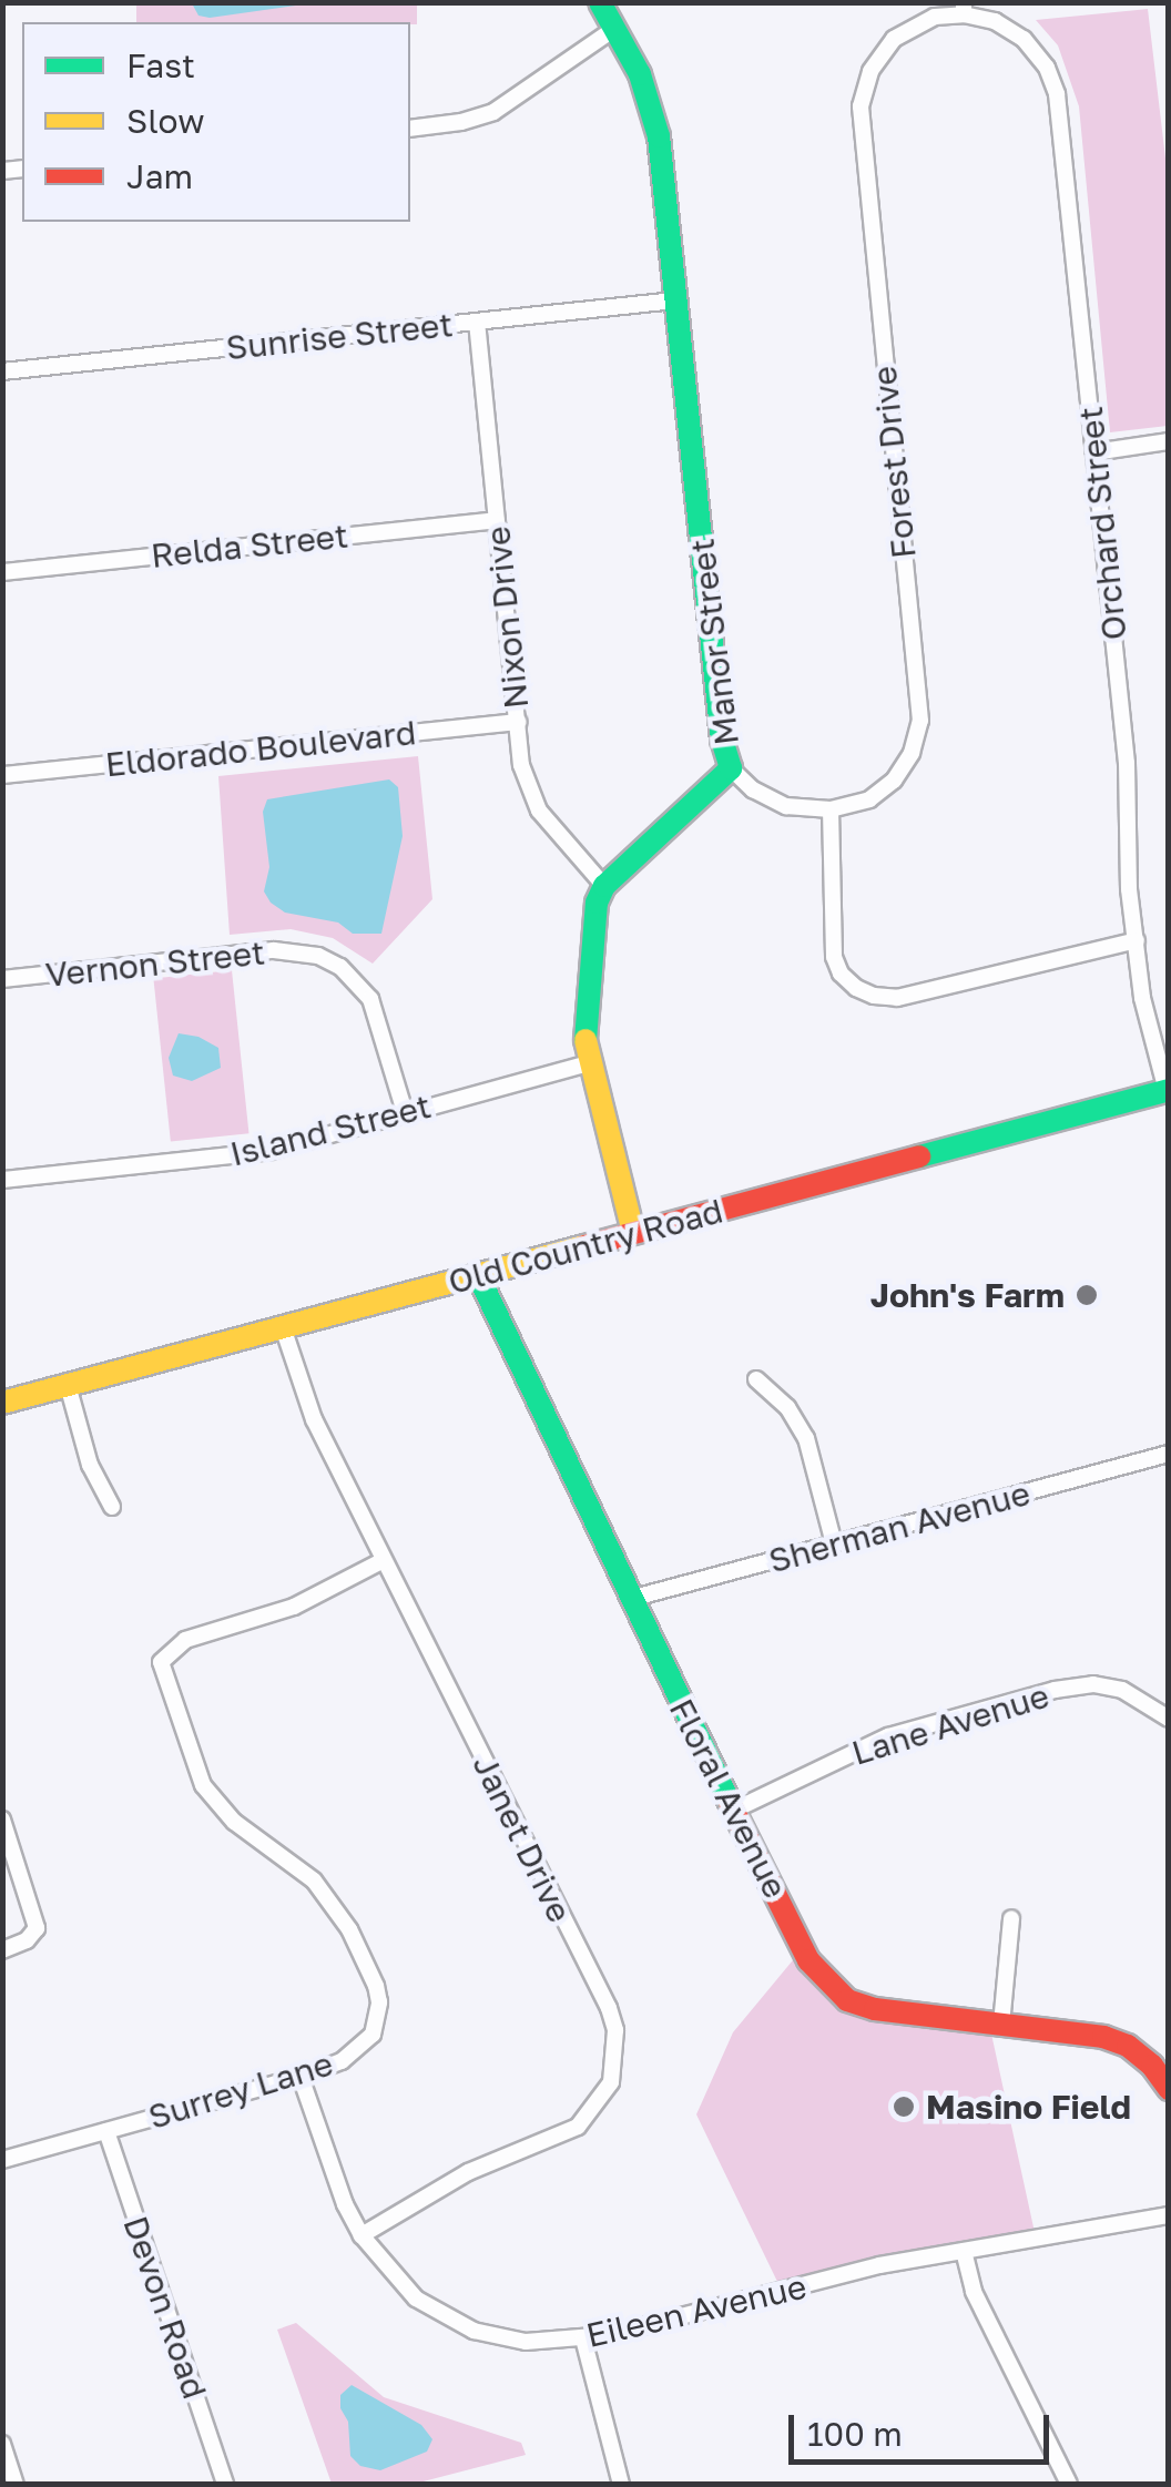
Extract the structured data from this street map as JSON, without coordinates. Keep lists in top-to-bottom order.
{
  "streets": {
    "street": [
      "Sunrise Street",
      "Forest Drive",
      "Orchard Street",
      "Relda Street",
      "Nixon Drive",
      "Manor Street",
      "Eldorado Boulevard",
      "Vernon Street",
      "Island Street",
      "Old Country Road",
      "Sherman Avenue",
      "Lane Avenue",
      "Floral Avenue",
      "Janet Drive",
      "Surrey Lane",
      "Devon Road",
      "Eileen Avenue"
    ]
  },
  "crossings": [
    ["Sunrise Street", "Nixon Drive"],
    ["Sunrise Street", "Manor Street"],
    ["Forest Drive", "Orchard Street"],
    ["Forest Drive", "Manor Street"],
    ["Orchard Street", "Old Country Road"],
    ["Relda Street", "Nixon Drive"],
    ["Nixon Drive", "Manor Street"],
    ["Nixon Drive", "Eldorado Boulevard"],
    ["Vernon Street", "Island Street"],
    ["Old Country Road", "Floral Avenue"],
    ["Old Country Road", "Janet Drive"],
    ["Sherman Avenue", "Floral Avenue"],
    ["Lane Avenue", "Floral Avenue"],
    ["Janet Drive", "Surrey Lane"],
    ["Janet Drive", "Eileen Avenue"],
    ["Surrey Lane", "Devon Road"],
    ["Surrey Lane", "Eileen Avenue"]
  ],
  "places": ["John's Farm", "Masino Field"],
  "legend": ["Fast", "Slow", "Jam"],
  "scale_bar": "100 m"
}
